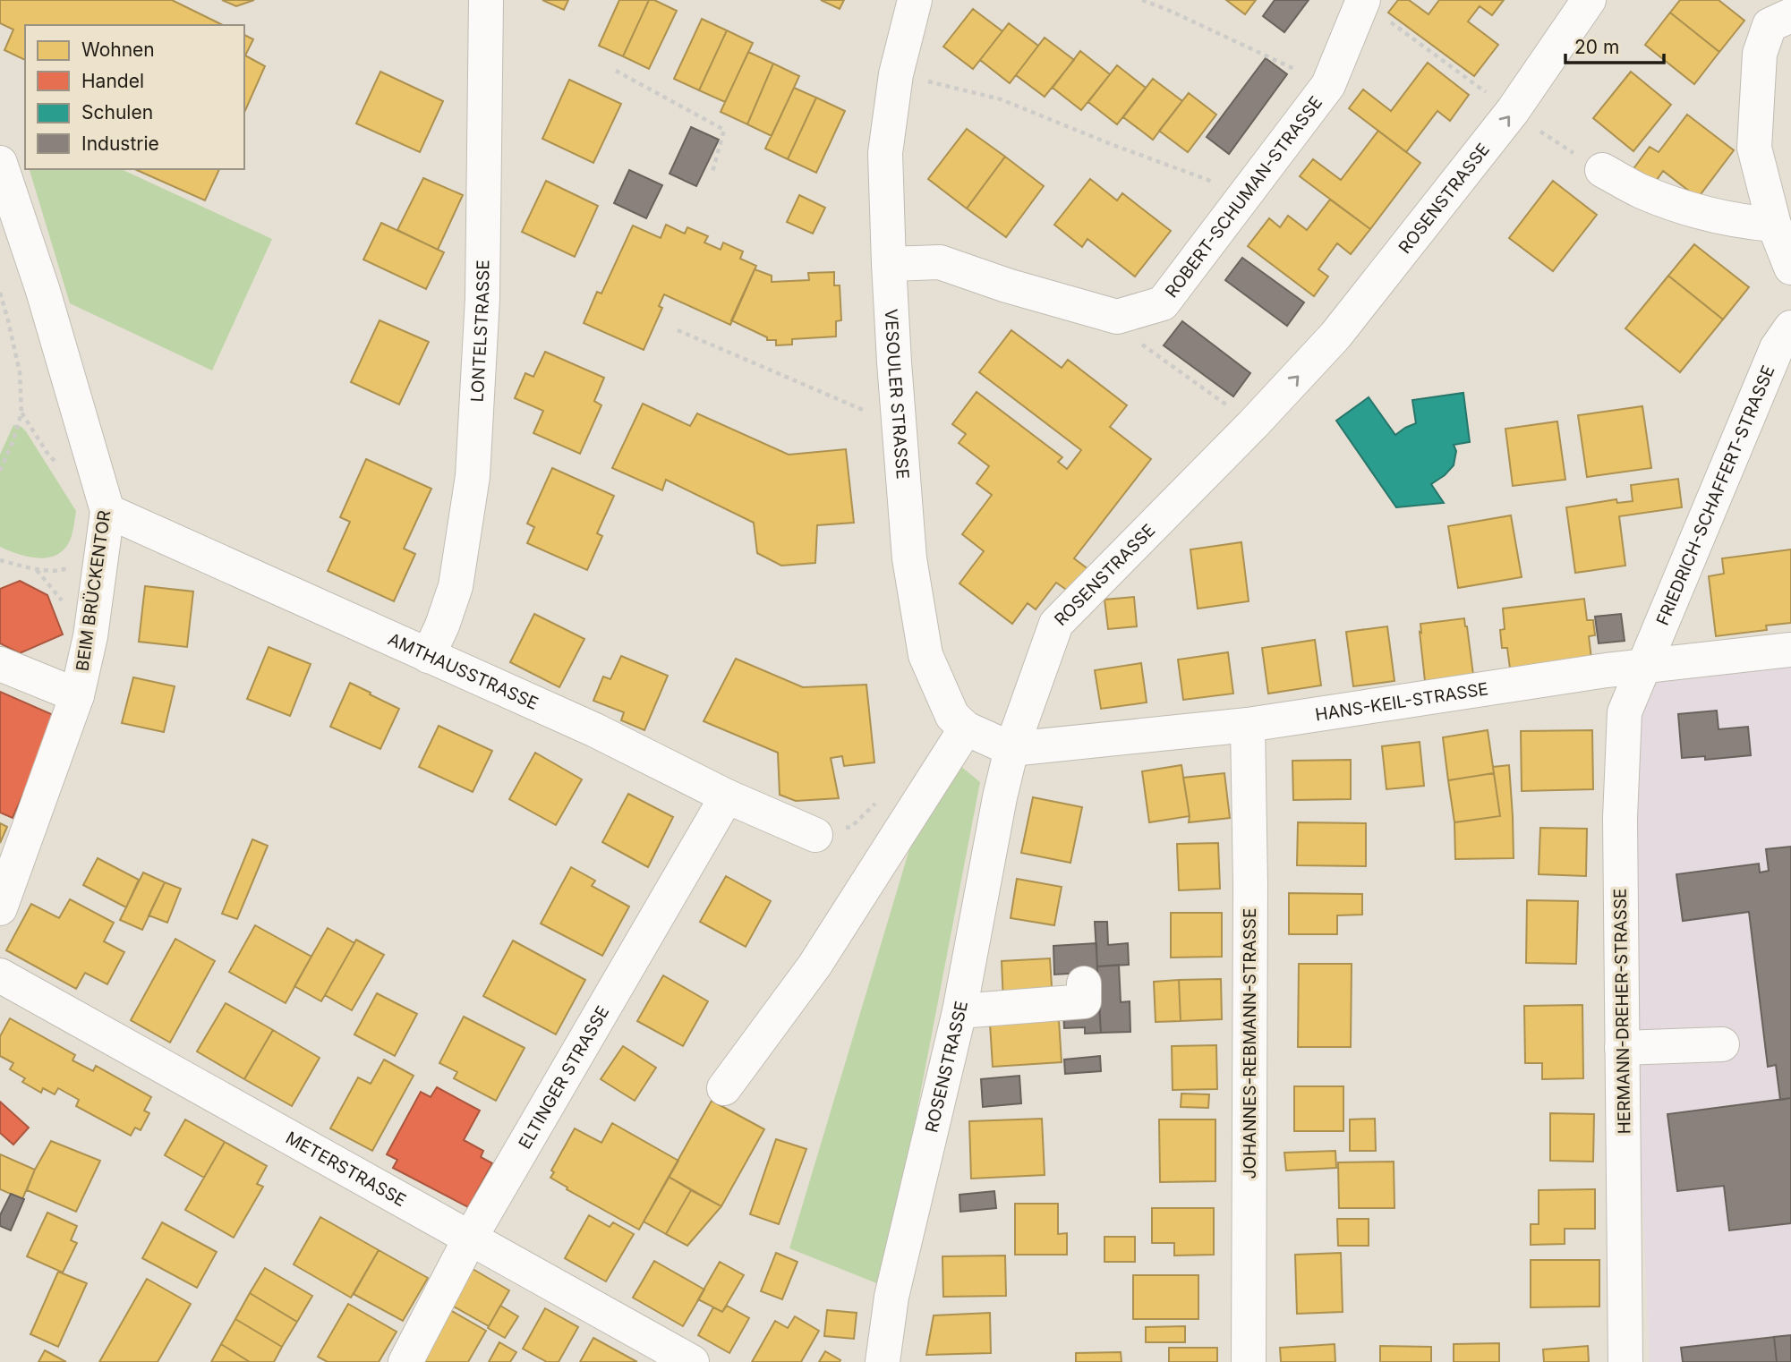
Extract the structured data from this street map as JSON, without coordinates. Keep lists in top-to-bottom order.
{
  "streets": {
    "street": [
      "ROBERT-SCHUMAN-STRASSE",
      "ROSENSTRASSE",
      "LONTELSTRASSE",
      "VESOULER STRASSE",
      "FRIEDRICH-SCHAFFERT-STRASSE",
      "BEIM BRÜCKENTOR",
      "AMTHAUSSTRASSE",
      "HANS-KEIL-STRASSE",
      "HERMANN-DREHER-STRASSE",
      "JOHANNES-REBMANN-STRASSE",
      "ELTINGER STRASSE",
      "METERSTRASSE"
    ]
  },
  "crossings": [
    ["ROSENSTRASSE", "VESOULER STRASSE"],
    ["ROSENSTRASSE", "HANS-KEIL-STRASSE"],
    ["LONTELSTRASSE", "AMTHAUSSTRASSE"],
    ["VESOULER STRASSE", "HANS-KEIL-STRASSE"],
    ["FRIEDRICH-SCHAFFERT-STRASSE", "HANS-KEIL-STRASSE"],
    ["FRIEDRICH-SCHAFFERT-STRASSE", "HERMANN-DREHER-STRASSE"],
    ["BEIM BRÜCKENTOR", "AMTHAUSSTRASSE"],
    ["AMTHAUSSTRASSE", "ELTINGER STRASSE"],
    ["HANS-KEIL-STRASSE", "HERMANN-DREHER-STRASSE"],
    ["HANS-KEIL-STRASSE", "JOHANNES-REBMANN-STRASSE"],
    ["ELTINGER STRASSE", "METERSTRASSE"]
  ],
  "legend": [
    "Wohnen",
    "Handel",
    "Schulen",
    "Industrie"
  ],
  "scale_bar": "20 m"
}
